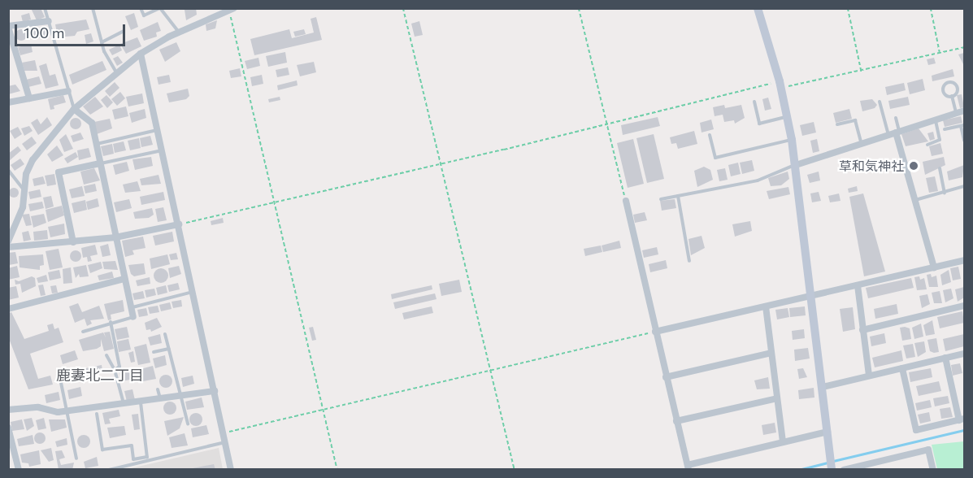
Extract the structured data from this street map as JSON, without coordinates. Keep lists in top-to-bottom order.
{
  "districts": ["鹿妻北二丁目"],
  "places": ["草和気神社"],
  "scale_bar": "100 m"
}
